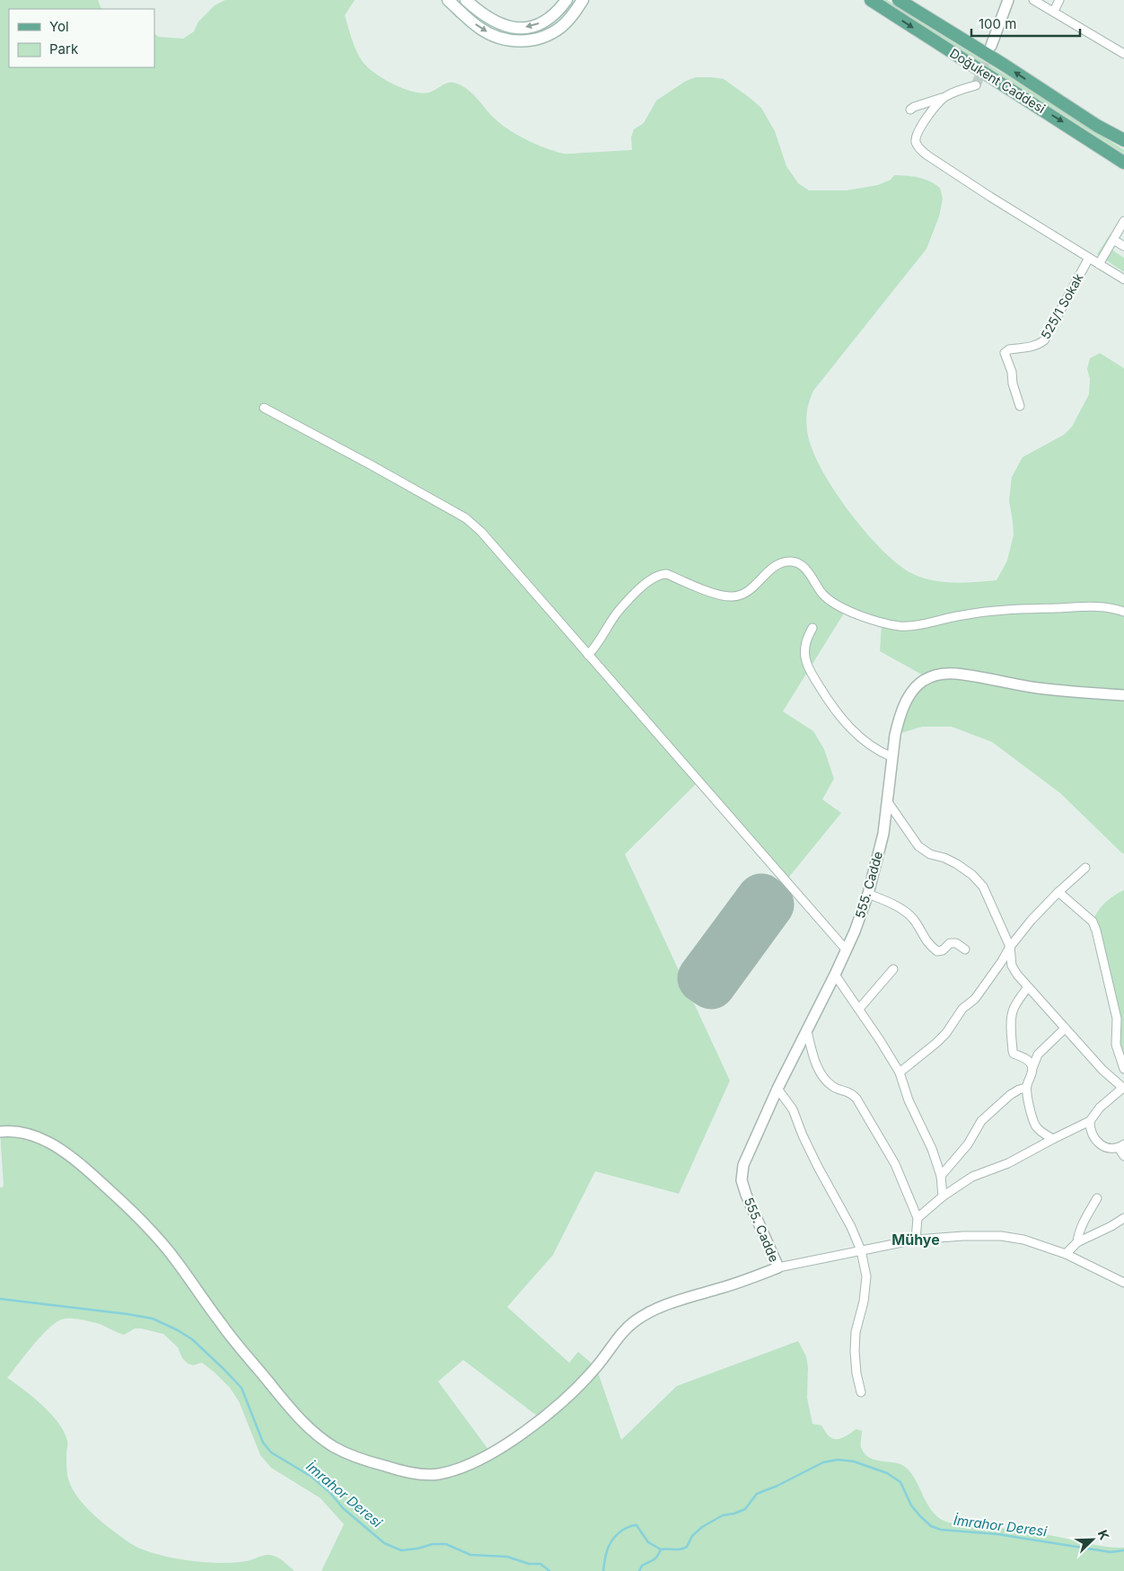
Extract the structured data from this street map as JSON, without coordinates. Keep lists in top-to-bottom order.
{
  "streets": {
    "main road": ["Doğukent Caddesi"],
    "street": ["525/1 Sokak", "555. Cadde"]
  },
  "districts": ["Mühye"],
  "water": ["İmrahor Deresi"],
  "legend": ["Yol", "Park"],
  "scale_bar": "100 m",
  "north": "top right"
}
